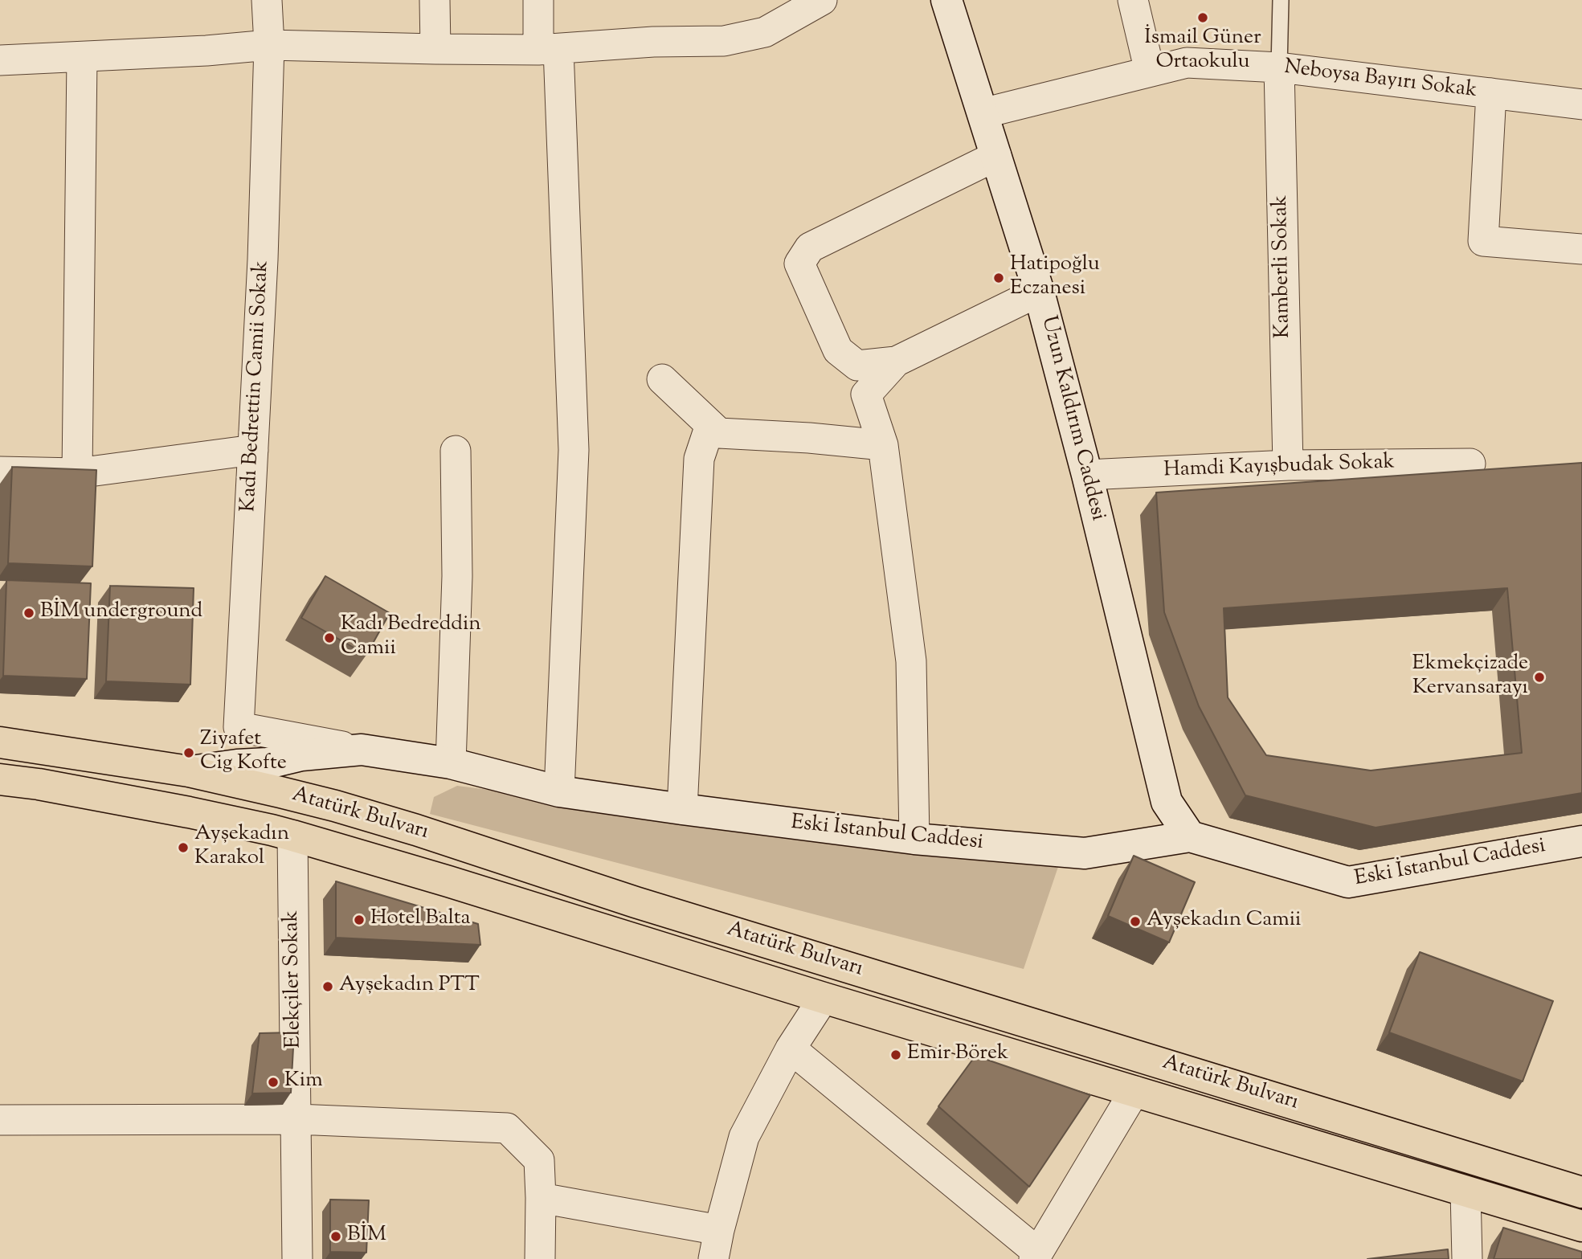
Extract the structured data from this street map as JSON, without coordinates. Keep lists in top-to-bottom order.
{
  "streets": {
    "main road": ["Uzun Kaldırım Caddesi", "Atatürk Bulvarı", "Eski İstanbul Caddesi"],
    "street": [
      "Neboysa Bayırı Sokak",
      "Kamberli Sokak",
      "Kadı Bedrettin Camii Sokak",
      "Hamdi Kayışbudak Sokak",
      "Elekçiler Sokak"
    ]
  },
  "crossings": [
    ["Neboysa Bayırı Sokak", "Kamberli Sokak"],
    ["Neboysa Bayırı Sokak", "Uzun Kaldırım Caddesi"],
    ["Kamberli Sokak", "Hamdi Kayışbudak Sokak"],
    ["Kadı Bedrettin Camii Sokak", "Eski İstanbul Caddesi"],
    ["Uzun Kaldırım Caddesi", "Hamdi Kayışbudak Sokak"],
    ["Uzun Kaldırım Caddesi", "Eski İstanbul Caddesi"],
    ["Atatürk Bulvarı", "Eski İstanbul Caddesi"],
    ["Atatürk Bulvarı", "Elekçiler Sokak"]
  ],
  "places": [
    "İsmail Güner Ortaokulu",
    "Hatipoğlu Eczanesi",
    "BİM underground",
    "Kadı Bedreddin Camii",
    "Ekmekçizade Kervansarayı",
    "Ziyafet Cig Kofte",
    "Ayşekadın Karakol",
    "Hotel Balta",
    "Ayşekadın Camii",
    "Ayşekadın PTT",
    "Emir Börek",
    "Kim",
    "BİM"
  ]
}
